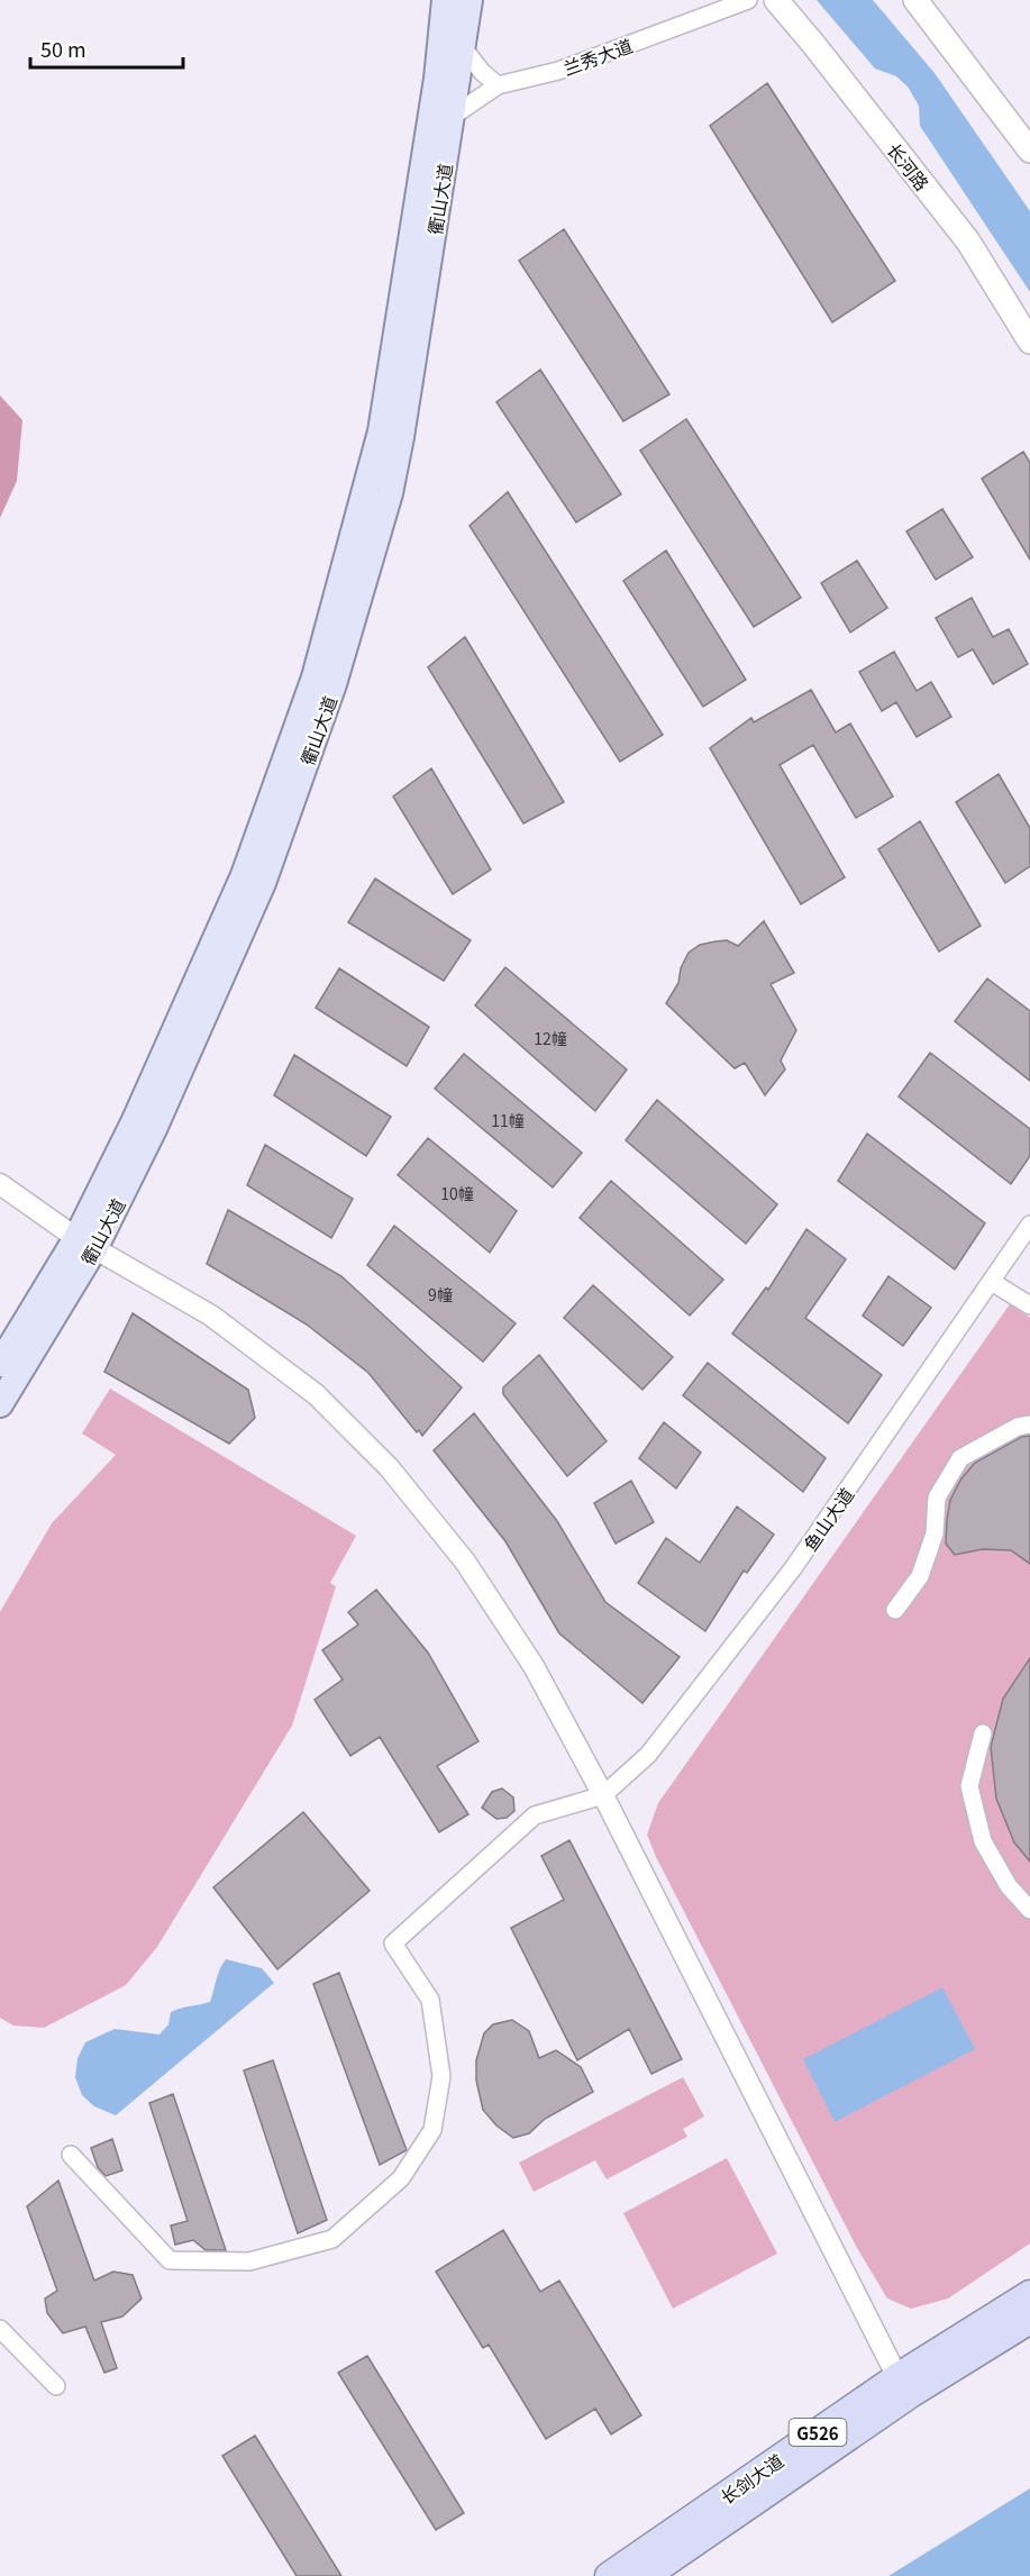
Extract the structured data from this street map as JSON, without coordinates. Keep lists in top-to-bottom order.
{
  "streets": {
    "highway": ["G526", "长剑大道"],
    "main road": ["长河路", "衢山大道"],
    "street": ["兰秀大道", "鱼山大道"]
  },
  "crossings": [
    ["兰秀大道", "衢山大道"]
  ],
  "house_numbers": [
    "12幢",
    "11幢",
    "10幢",
    "9幢"
  ],
  "scale_bar": "50 m"
}
